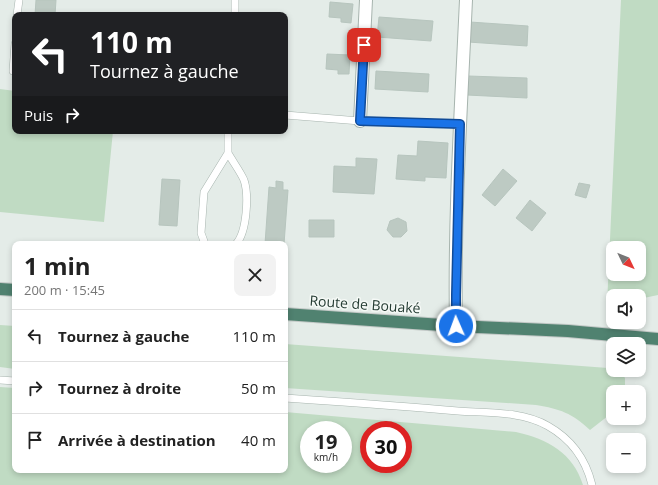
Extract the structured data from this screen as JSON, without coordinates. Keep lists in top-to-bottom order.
{
  "streets": {
    "highway": ["Route de Bouaké"]
  },
  "north": "bottom right",
  "page": {
    "turn": ["110 m", "Tournez à gauche"],
    "then": "Puis",
    "map_buttons": ["+", "−"],
    "heading": ["1 min", "200 m · 15:45"],
    "list": [
      {
        "name": "Tournez à gauche",
        "value": "110 m"
      },
      {
        "name": "Tournez à droite",
        "value": "50 m"
      },
      {
        "name": "Arrivée à destination",
        "value": "40 m"
      }
    ],
    "speed": "19 km/h",
    "limit": "30"
  }
}
